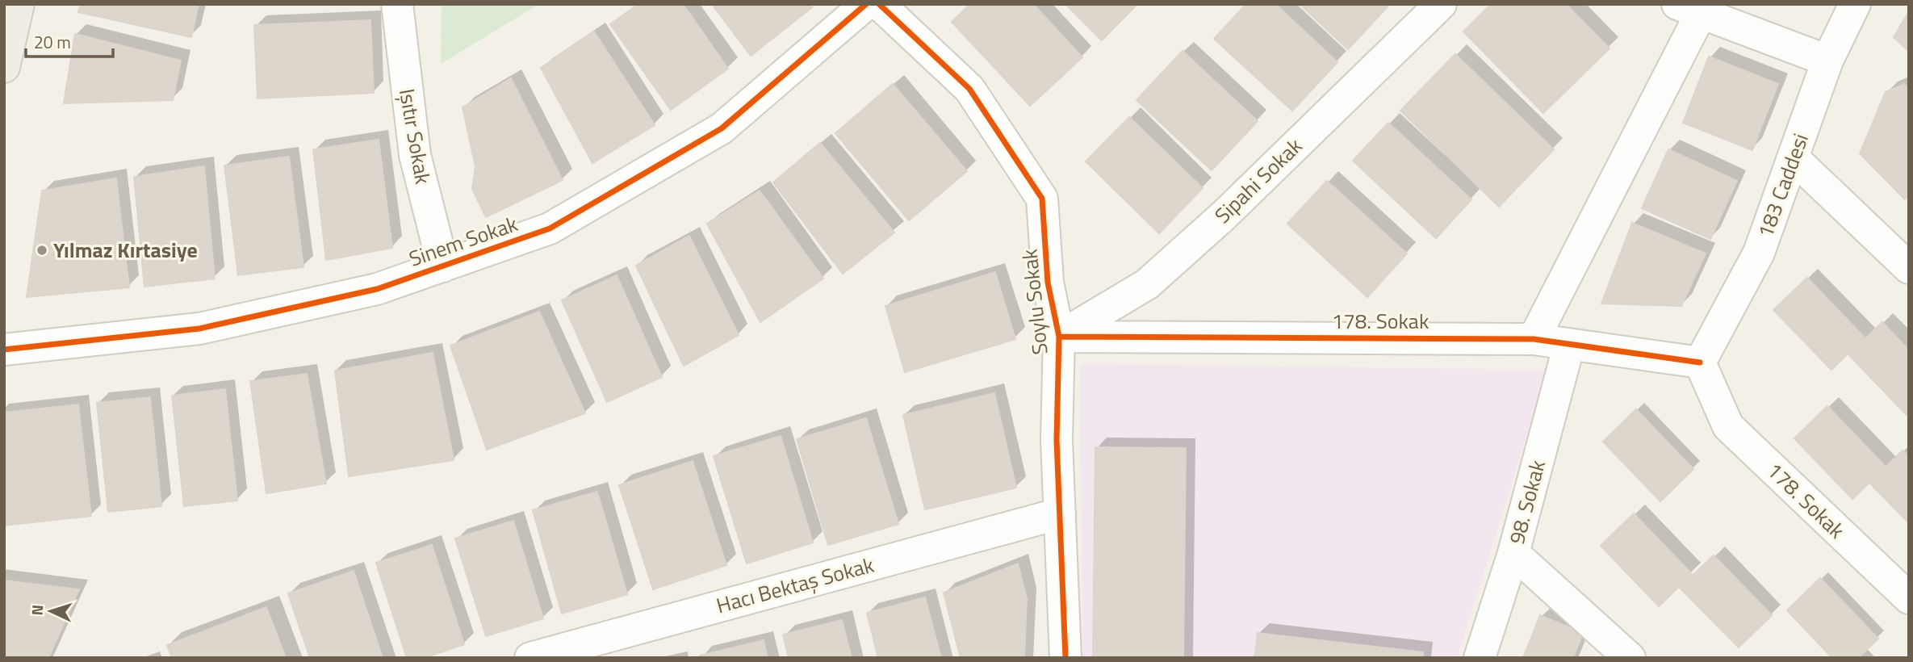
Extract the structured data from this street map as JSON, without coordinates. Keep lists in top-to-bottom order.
{
  "streets": {
    "street": [
      "Işıtır Sokak",
      "Sipahi Sokak",
      "183 Caddesi",
      "Sinem Sokak",
      "Soylu Sokak",
      "178. Sokak",
      "98. Sokak",
      "Hacı Bektaş Sokak"
    ]
  },
  "crossings": [
    ["Işıtır Sokak", "Sinem Sokak"],
    ["Sipahi Sokak", "Soylu Sokak"],
    ["Sipahi Sokak", "178. Sokak"],
    ["183 Caddesi", "178. Sokak"],
    ["Soylu Sokak", "178. Sokak"],
    ["Soylu Sokak", "Hacı Bektaş Sokak"],
    ["178. Sokak", "98. Sokak"]
  ],
  "places": ["Yılmaz Kırtasiye"],
  "scale_bar": "20 m",
  "north": "left"
}
